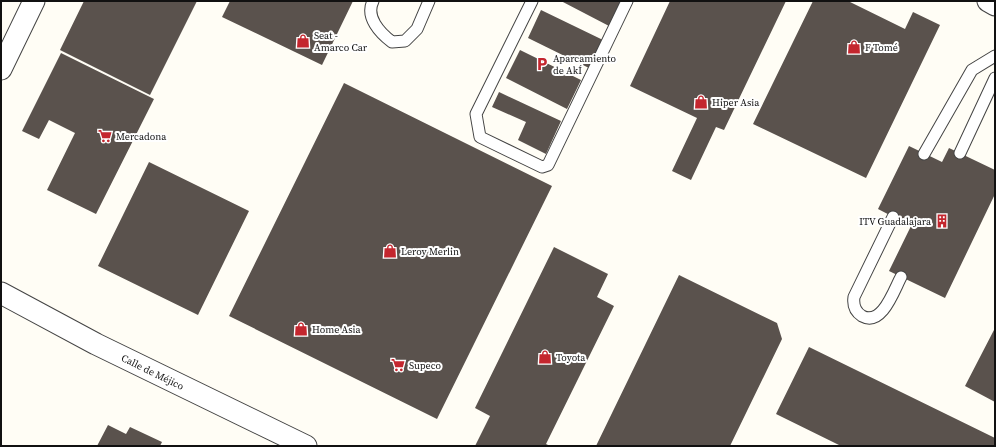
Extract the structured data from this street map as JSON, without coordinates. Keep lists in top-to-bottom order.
{
  "streets": {
    "street": ["Calle de Méjico"]
  },
  "places": {
    "shop": [
      "Seat - Amarco Car",
      "F Tomé",
      "Hiper Asia",
      "Leroy Merlin",
      "Home Asia",
      "Toyota"
    ],
    "parking": ["Aparcamiento de AkÍ"],
    "supermarket": ["Mercadona", "Supeco"],
    "building": ["ITV Guadalajara"]
  }
}
